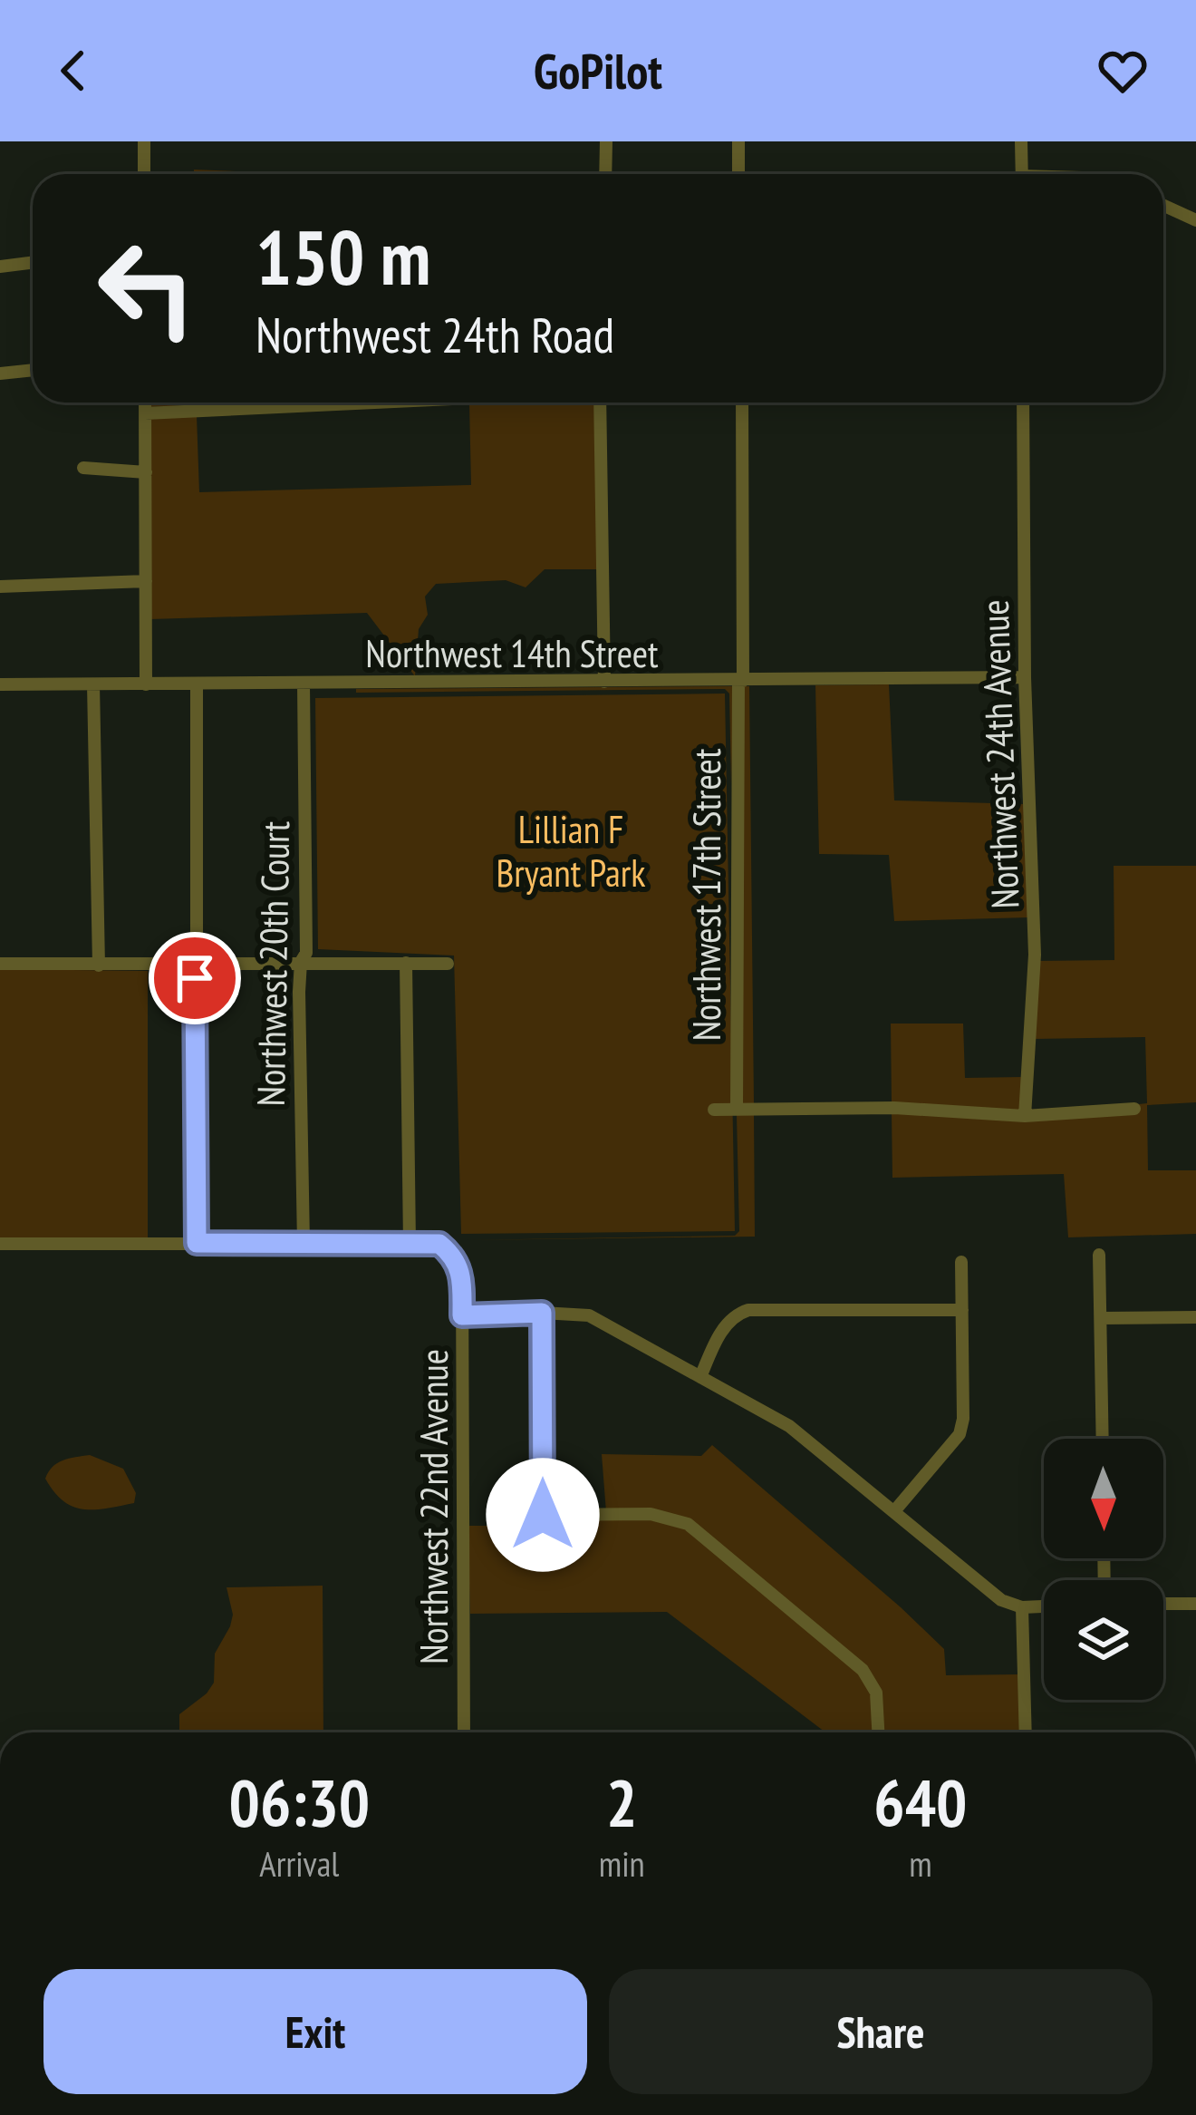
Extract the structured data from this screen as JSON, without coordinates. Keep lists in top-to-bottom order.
{
  "streets": {
    "street": [
      "Northwest 14th Street",
      "Northwest 24th Avenue",
      "Northwest 17th Street",
      "Northwest 20th Court",
      "Northwest 22nd Avenue"
    ]
  },
  "crossings": [
    ["Northwest 14th Street", "Northwest 24th Avenue"],
    ["Northwest 14th Street", "Northwest 17th Street"],
    ["Northwest 14th Street", "Northwest 20th Court"]
  ],
  "parks": ["Lillian F Bryant Park"],
  "north": "bottom",
  "page": {
    "header": "GoPilot",
    "turn": ["150 m", "Northwest 24th Road"],
    "eta": [
      "06:30",
      "Arrival",
      "2",
      "min",
      "640",
      "m"
    ],
    "buttons": ["Exit", "Share"]
  }
}
